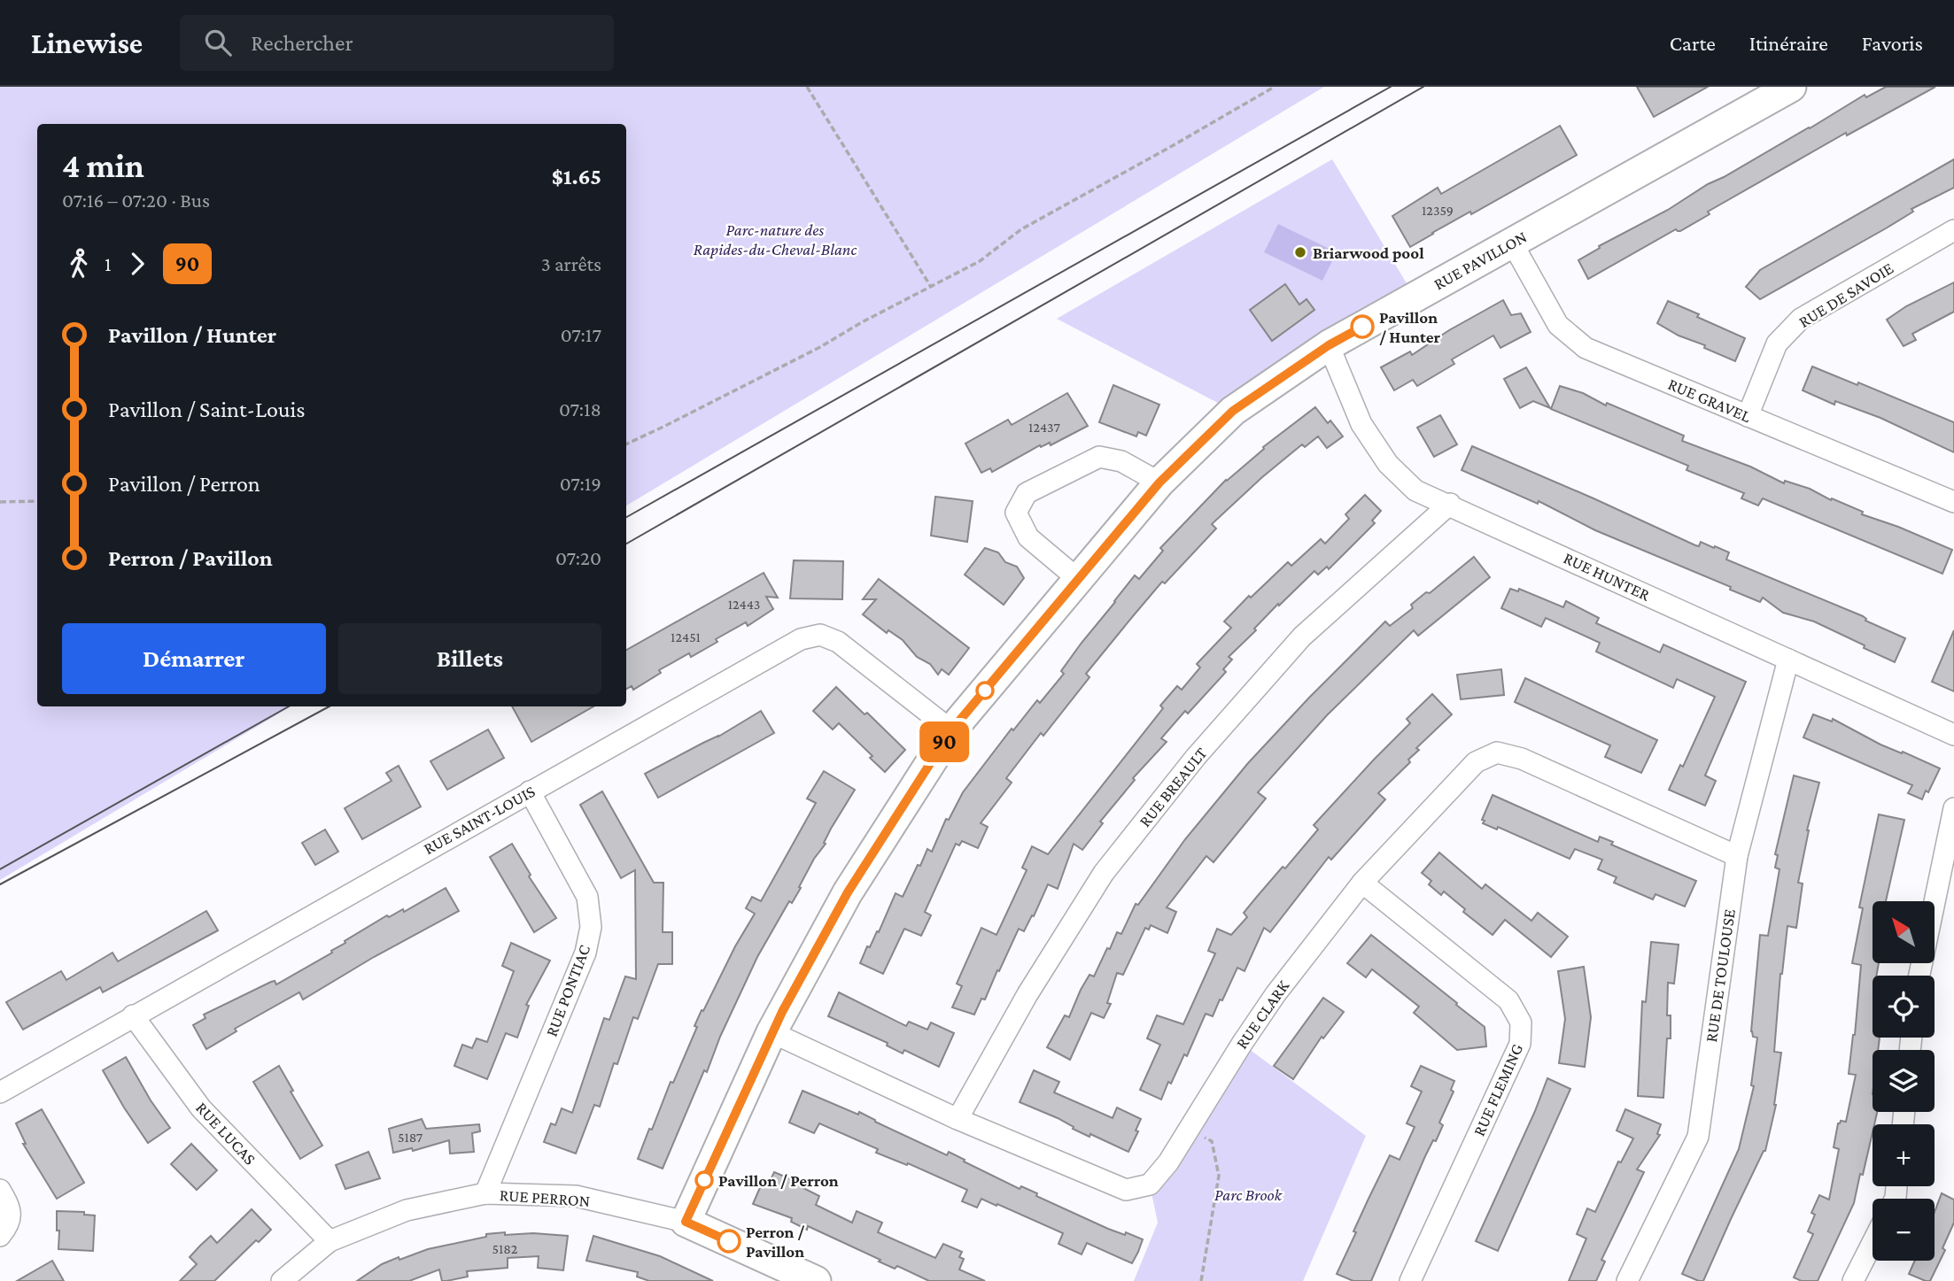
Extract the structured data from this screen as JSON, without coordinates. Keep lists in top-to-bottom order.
{
  "streets": {
    "street": [
      "RUE PAVILLON",
      "RUE DE SAVOIE",
      "RUE GRAVEL",
      "RUE HUNTER",
      "RUE BREAULT",
      "RUE SAINT-LOUIS",
      "RUE DE TOULOUSE",
      "RUE PONTIAC",
      "RUE CLARK",
      "RUE FLEMING",
      "RUE LUCAS",
      "RUE PERRON"
    ]
  },
  "crossings": [
    ["RUE PAVILLON", "RUE GRAVEL"],
    ["RUE PAVILLON", "RUE HUNTER"],
    ["RUE PAVILLON", "RUE SAINT-LOUIS"],
    ["RUE PAVILLON", "RUE CLARK"],
    ["RUE PAVILLON", "RUE PERRON"],
    ["RUE DE SAVOIE", "RUE GRAVEL"],
    ["RUE HUNTER", "RUE BREAULT"],
    ["RUE HUNTER", "RUE DE TOULOUSE"],
    ["RUE BREAULT", "RUE CLARK"],
    ["RUE SAINT-LOUIS", "RUE PONTIAC"],
    ["RUE SAINT-LOUIS", "RUE LUCAS"],
    ["RUE DE TOULOUSE", "RUE CLARK"],
    ["RUE PONTIAC", "RUE PERRON"],
    ["RUE CLARK", "RUE FLEMING"],
    ["RUE LUCAS", "RUE PERRON"]
  ],
  "parks": ["Parc-nature des Rapides-du-Cheval-Blanc", "Parc Brook"],
  "places": [
    "Briarwood pool",
    "Pavillon / Hunter",
    "Pavillon / Perron",
    "Perron / Pavillon"
  ],
  "lines": ["bus line 90"],
  "house_numbers": [
    "12359",
    "12437",
    "12443",
    "12451",
    "5187",
    "5182"
  ],
  "north": "top left",
  "page": {
    "header": "Linewise",
    "search": "Rechercher",
    "nav": ["Carte", "Itinéraire", "Favoris"],
    "on_map": "90",
    "heading": ["4 min", "07:16 – 07:20 · Bus", "$1.65"],
    "legs": ["1", "90", "3 arrêts"],
    "list": [
      {
        "name": "Pavillon / Hunter",
        "value": "07:17"
      },
      {
        "name": "Pavillon / Saint-Louis",
        "value": "07:18"
      },
      {
        "name": "Pavillon / Perron",
        "value": "07:19"
      },
      {
        "name": "Perron / Pavillon",
        "value": "07:20"
      }
    ],
    "buttons": ["Démarrer", "Billets"],
    "map_buttons": ["+", "−"]
  }
}
